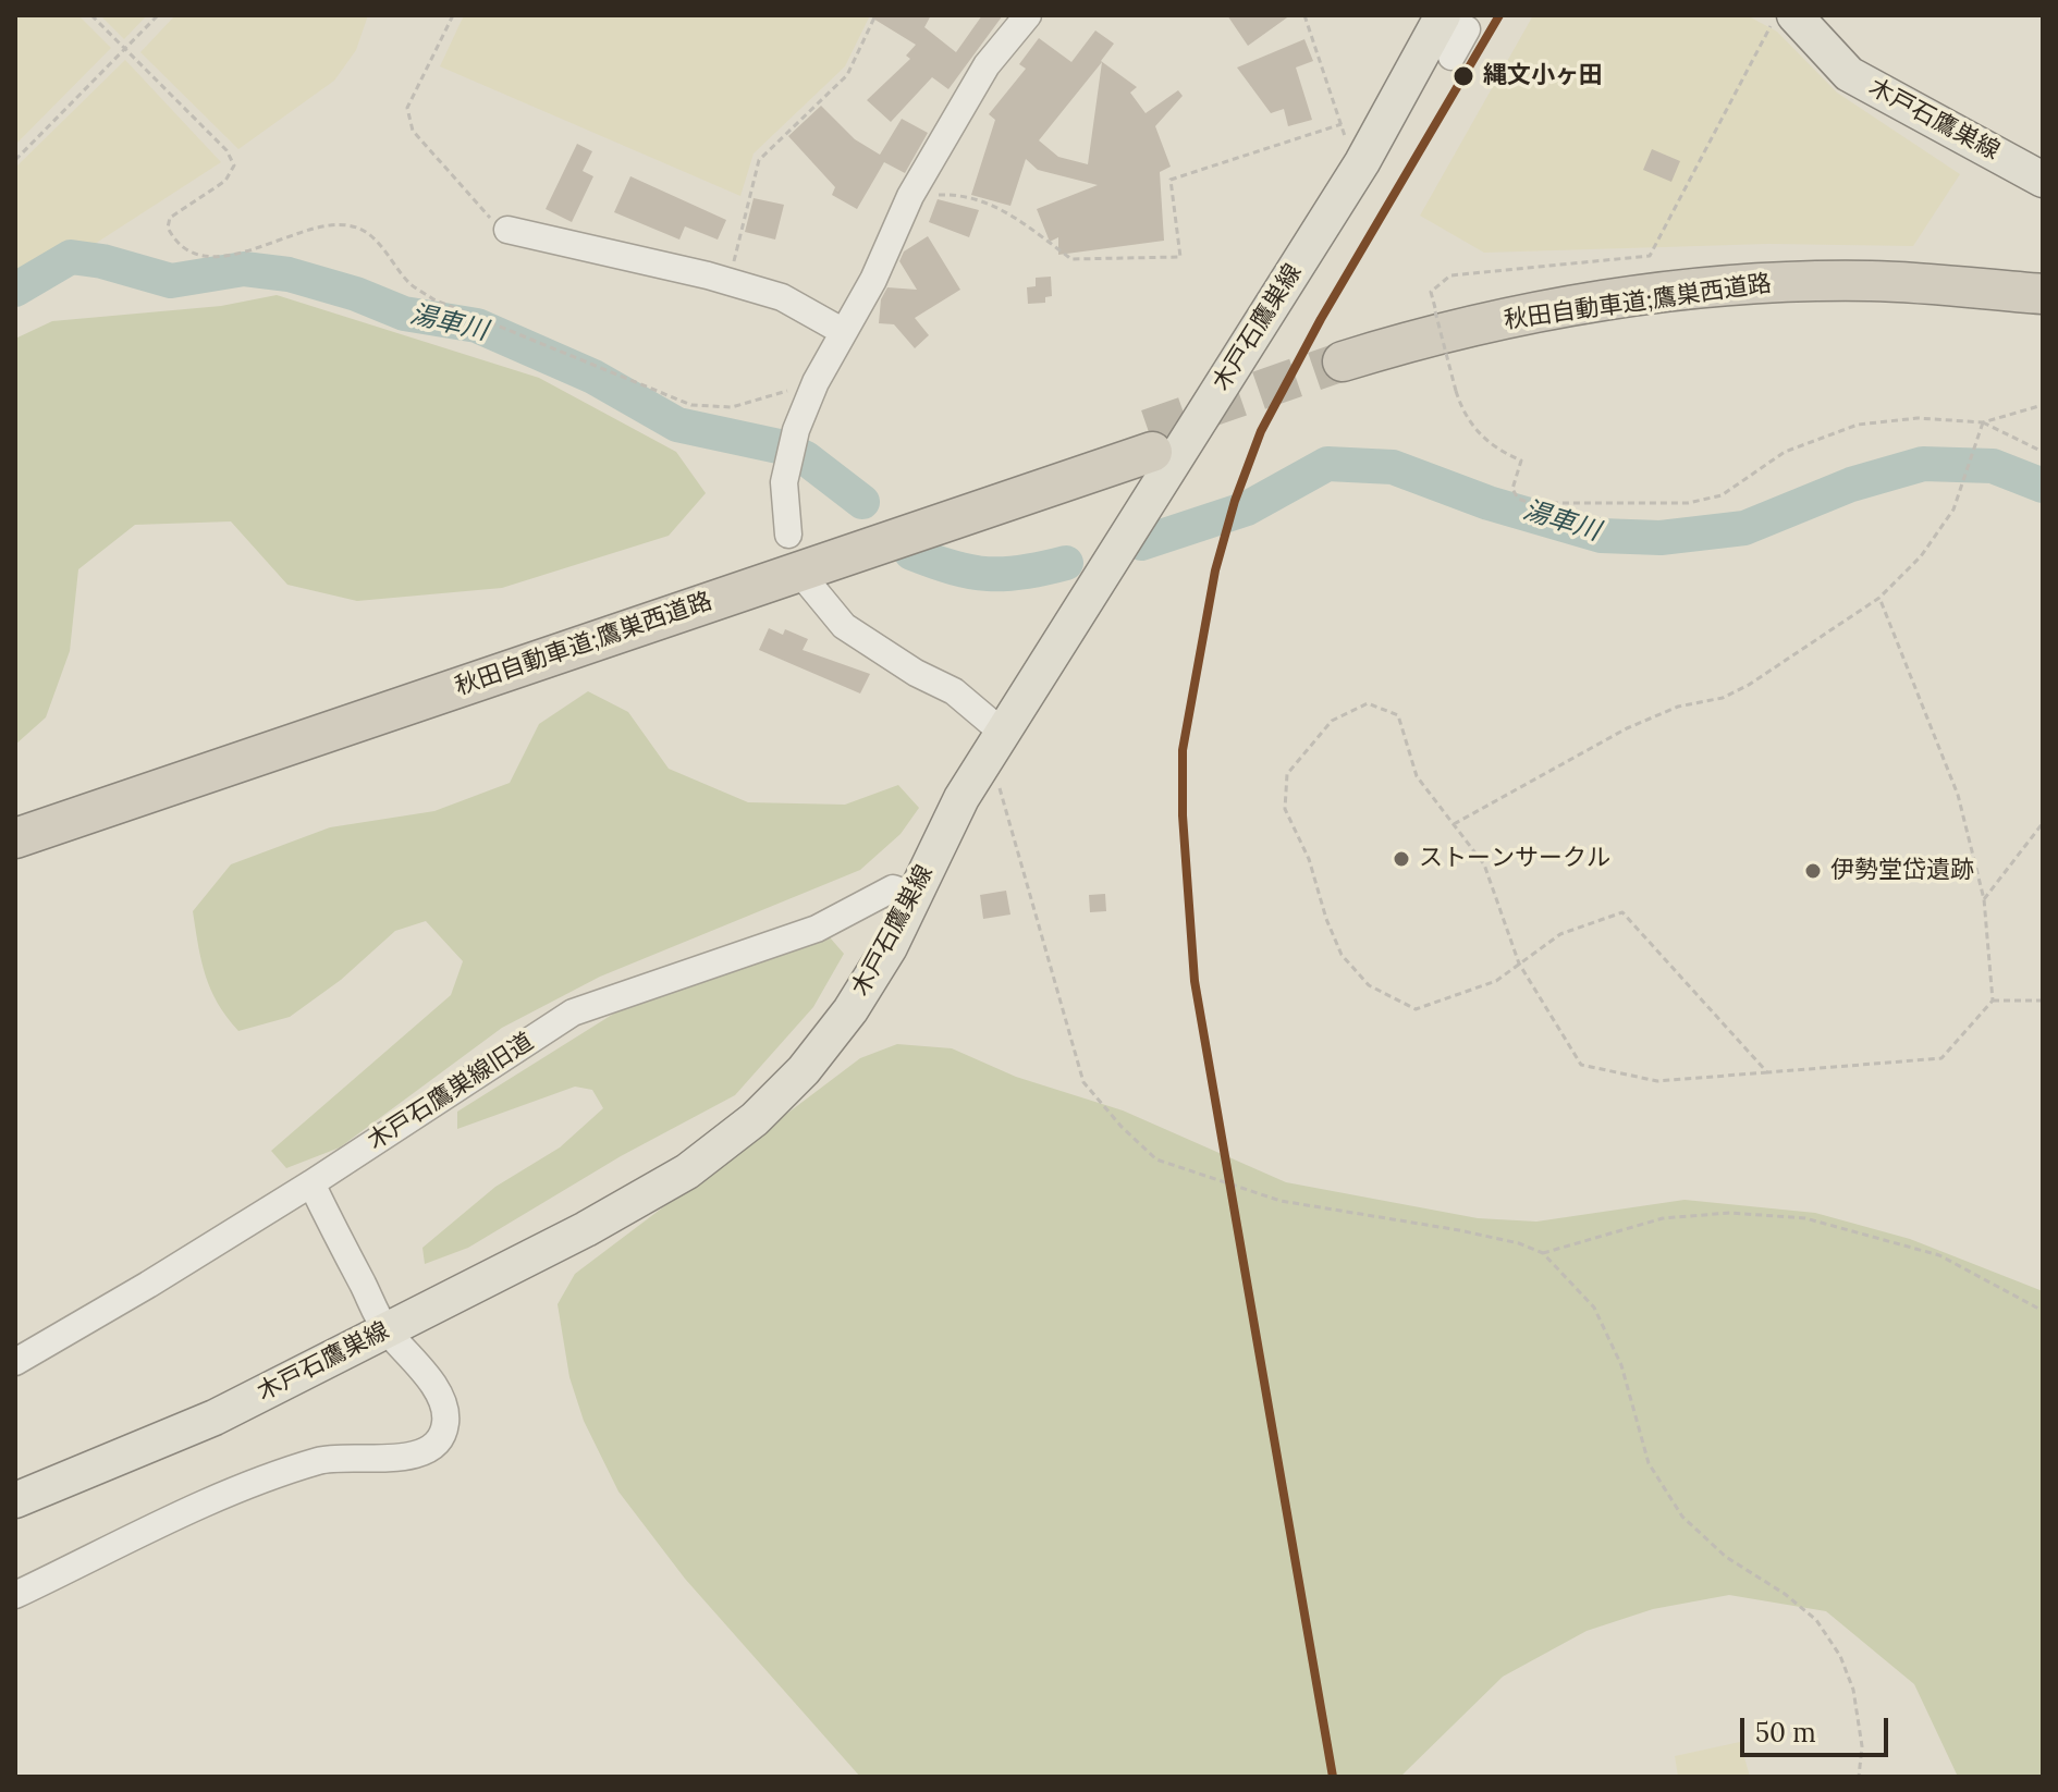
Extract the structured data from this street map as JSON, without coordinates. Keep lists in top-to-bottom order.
{
  "streets": {
    "highway": ["秋田自動車道;鷹巣西道路"],
    "main road": ["木戸石鷹巣線"],
    "street": ["木戸石鷹巣線旧道"]
  },
  "crossings": [
    ["木戸石鷹巣線", "木戸石鷹巣線旧道"]
  ],
  "water": ["湯車川"],
  "places": ["縄文小ヶ田", "ストーンサークル", "伊勢堂岱遺跡"],
  "scale_bar": "50 m"
}
